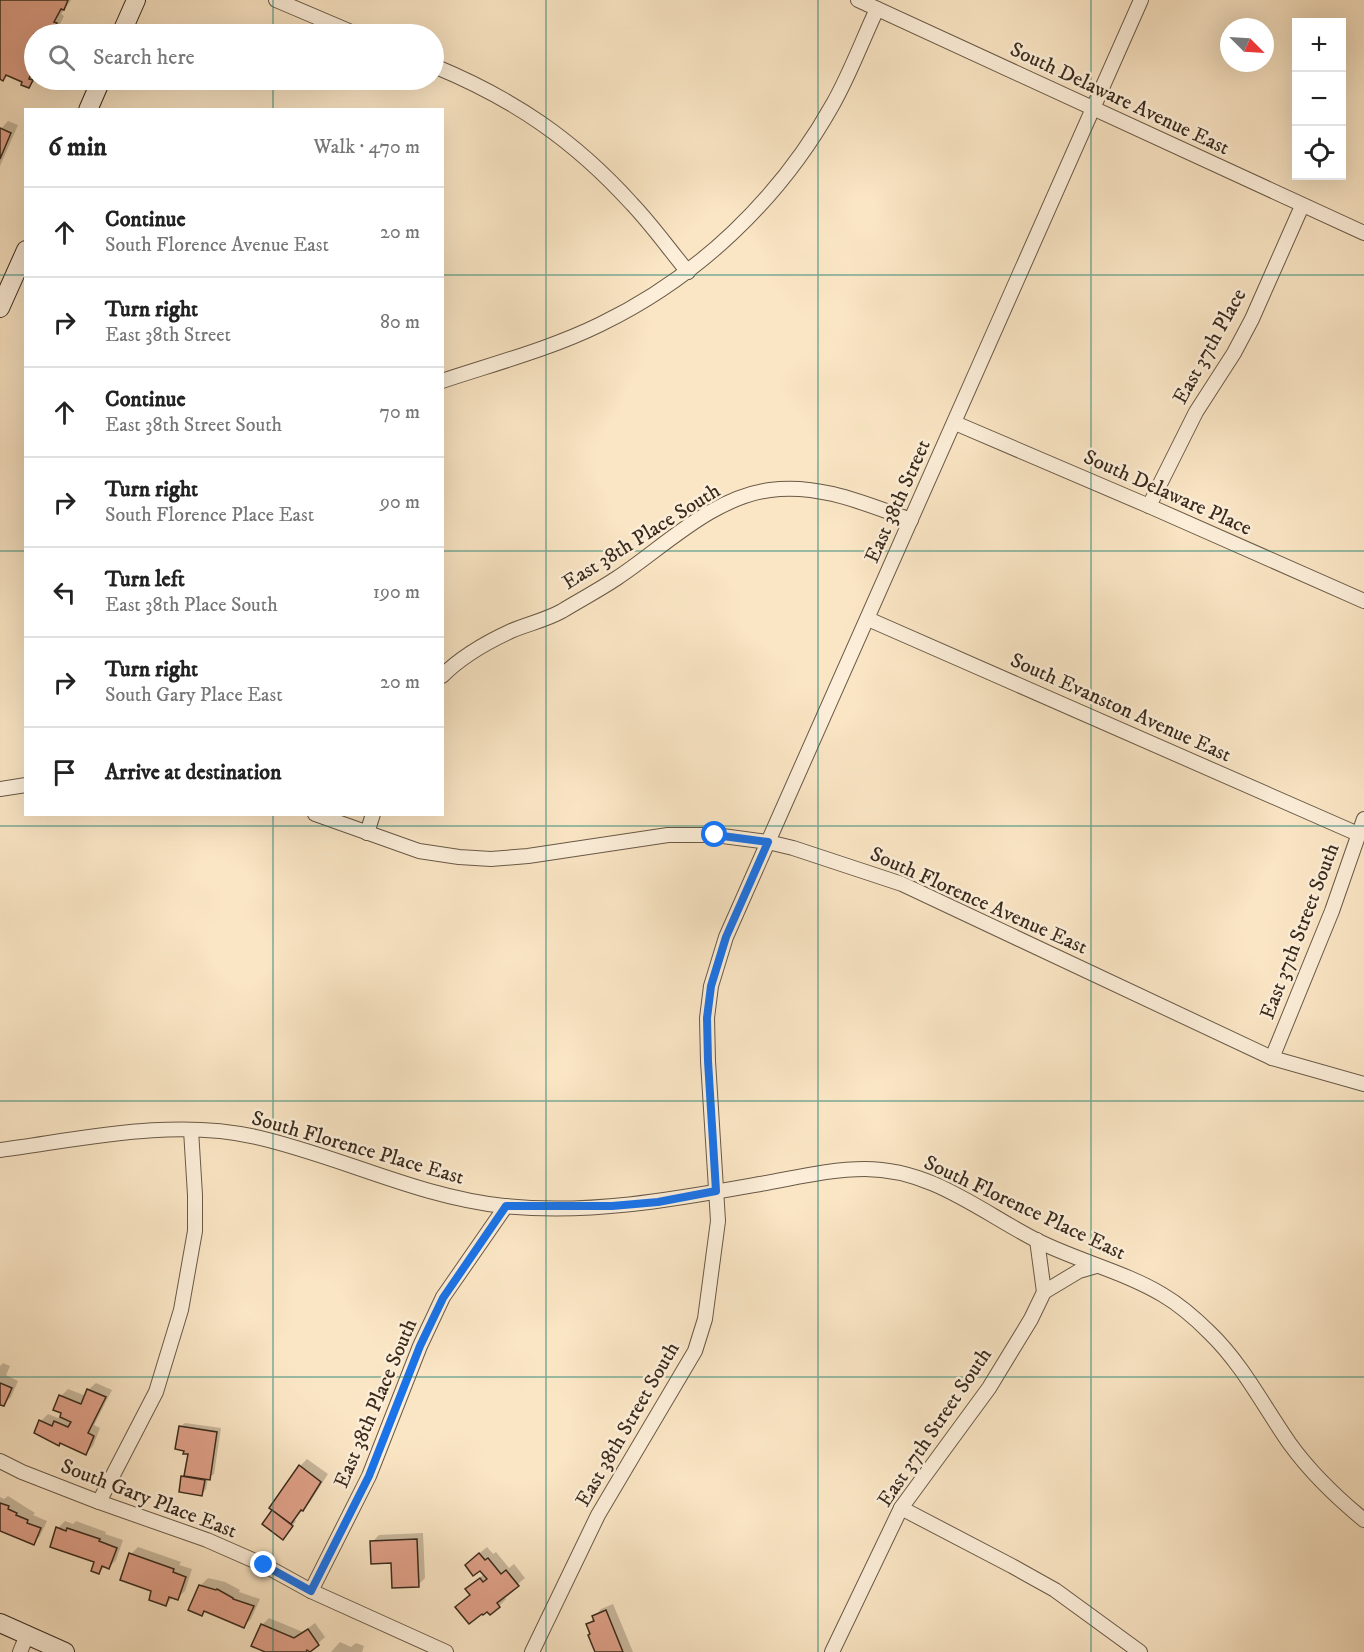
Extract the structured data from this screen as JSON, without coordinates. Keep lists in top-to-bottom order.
{
  "streets": {
    "street": [
      "South Delaware Avenue East",
      "East 37th Place",
      "South Delaware Place",
      "East 38th Street",
      "East 38th Place South",
      "South Evanston Avenue East",
      "South Florence Avenue East",
      "East 37th Street South",
      "South Florence Place East",
      "East 38th Street South",
      "South Gary Place East"
    ]
  },
  "crossings": [
    ["South Delaware Avenue East", "East 37th Place"],
    ["South Delaware Avenue East", "East 38th Street"],
    ["East 37th Place", "South Delaware Place"],
    ["South Delaware Place", "East 38th Street"],
    ["East 38th Street", "East 38th Place South"],
    ["East 38th Street", "South Evanston Avenue East"],
    ["East 38th Street", "South Florence Avenue East"],
    ["East 38th Street", "East 38th Street South"],
    ["East 38th Place South", "South Florence Place East"],
    ["East 38th Place South", "South Gary Place East"],
    ["South Evanston Avenue East", "East 37th Street South"],
    ["South Florence Avenue East", "East 37th Street South"],
    ["South Florence Place East", "East 38th Street South"]
  ],
  "north": "bottom right",
  "page": {
    "map_buttons": ["+", "−"],
    "search": "Search here",
    "heading": ["6 min", "Walk · 470 m"],
    "list": [
      ["Continue", "South Florence Avenue East", "20 m"],
      ["Turn right", "East 38th Street", "80 m"],
      ["Continue", "East 38th Street South", "70 m"],
      ["Turn right", "South Florence Place East", "90 m"],
      ["Turn left", "East 38th Place South", "190 m"],
      ["Turn right", "South Gary Place East", "20 m"],
      "Arrive at destination"
    ]
  }
}
